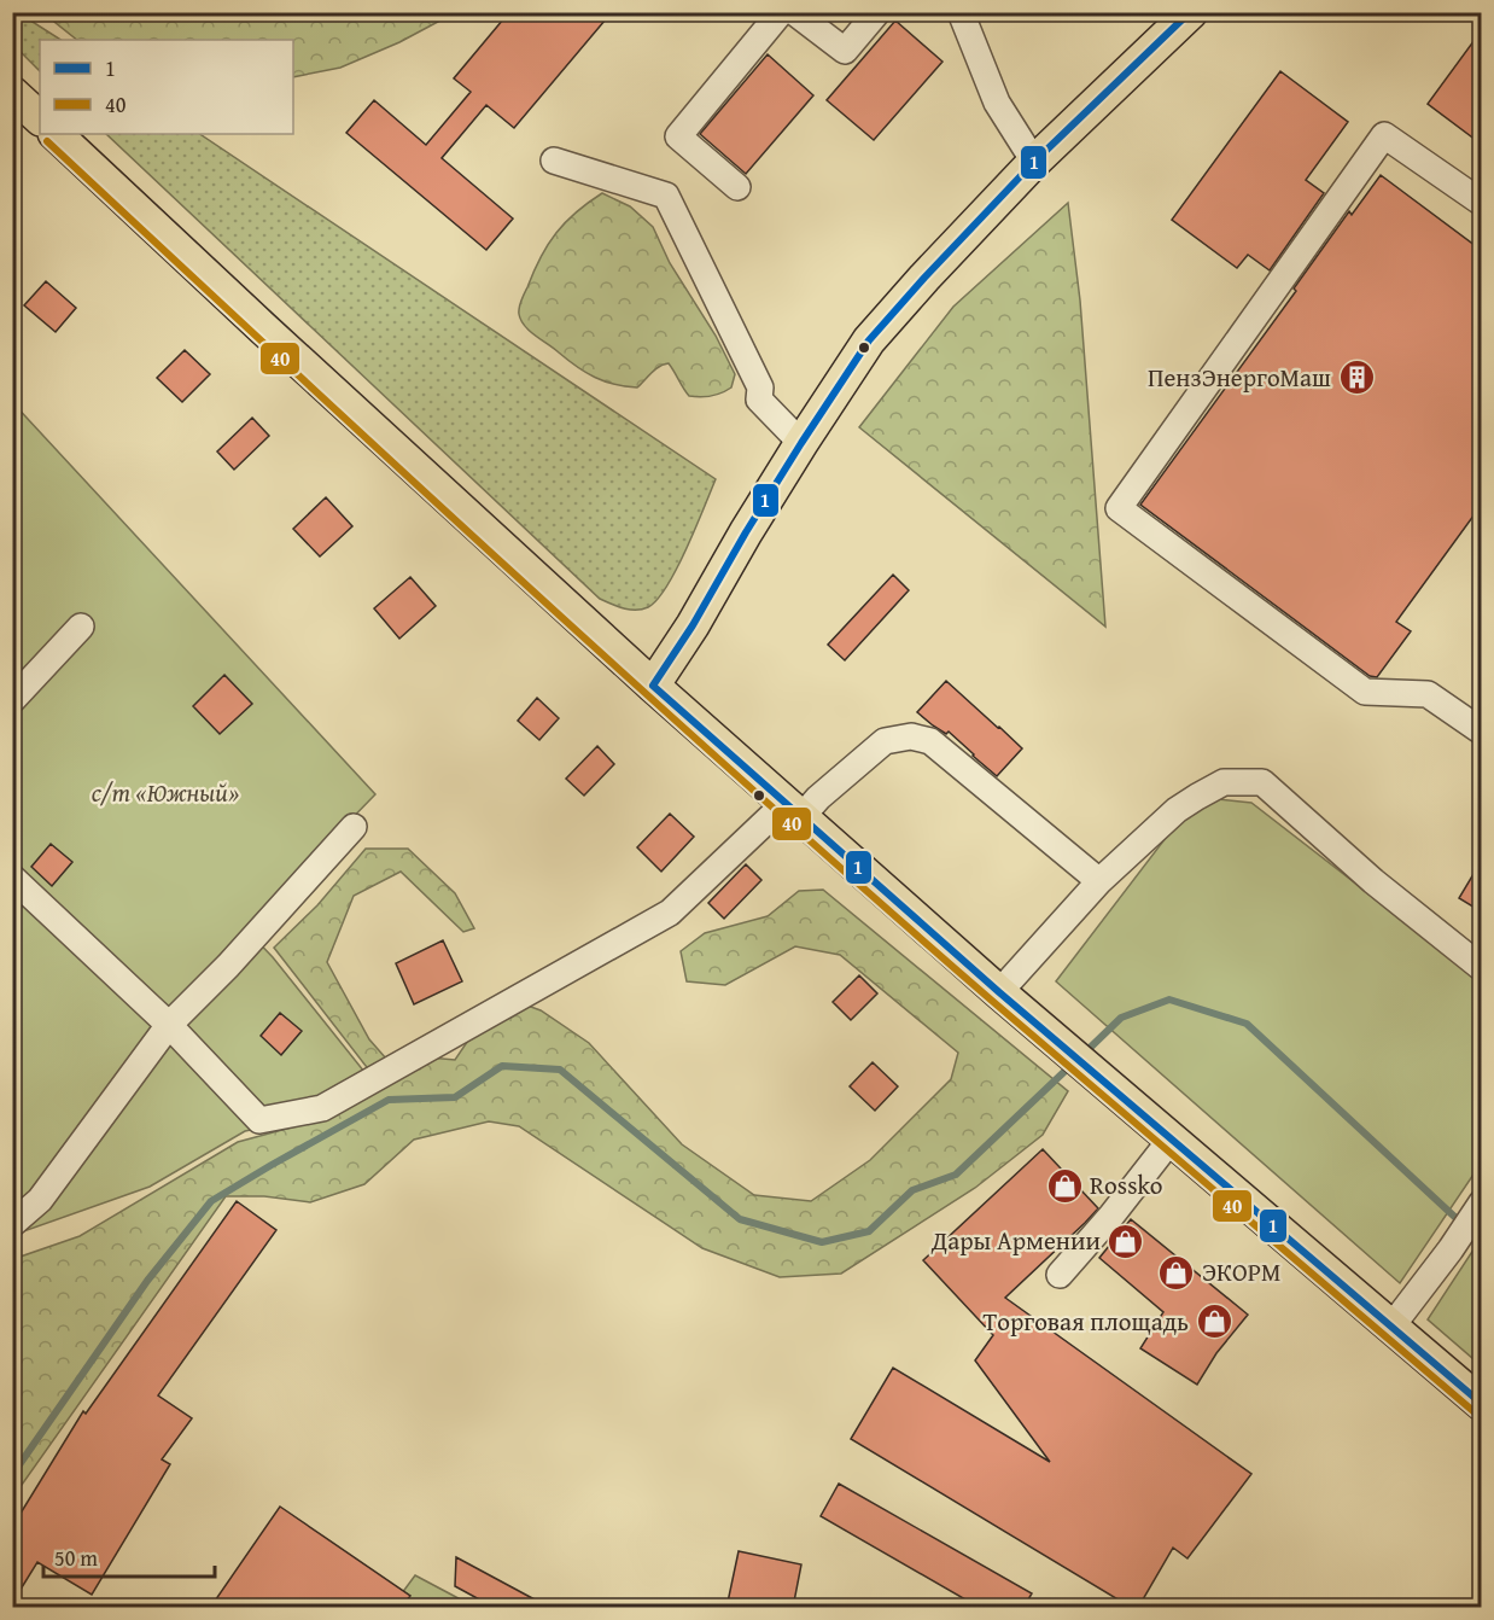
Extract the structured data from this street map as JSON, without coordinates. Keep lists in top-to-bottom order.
{
  "parks": ["с/т «Южный»"],
  "places": {
    "building": ["ПензЭнергоМаш"],
    "shop": [
      "Rossko",
      "Дары Армении",
      "ЭКОРМ",
      "Торговая площадь"
    ]
  },
  "lines": ["transit line 1", "transit line 40"],
  "legend": ["1", "40"],
  "scale_bar": "50 m"
}
